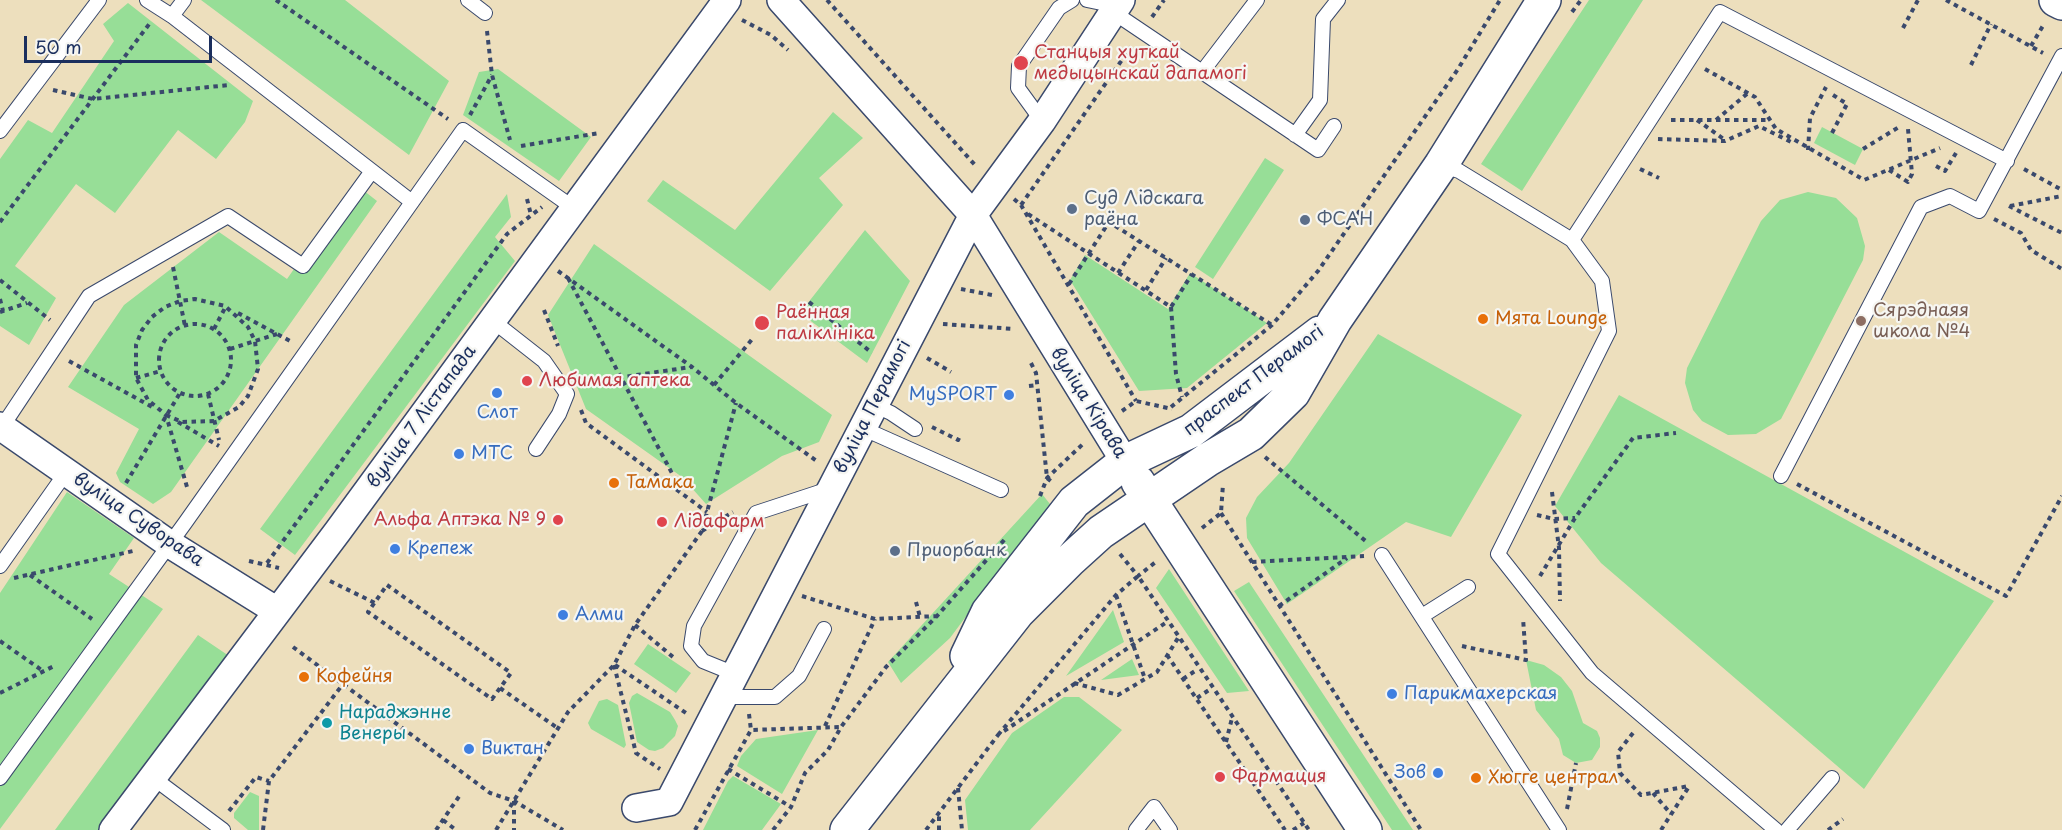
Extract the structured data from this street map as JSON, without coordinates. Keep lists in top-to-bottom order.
{
  "streets": {
    "main road": ["праспект Перамогі", "вуліца Кірава"],
    "street": ["вуліца Перамогі", "вуліца 7 Лістапада", "вуліца Суворава"]
  },
  "crossings": [
    ["праспект Перамогі", "вуліца Кірава"],
    ["вуліца Кірава", "вуліца Перамогі"],
    ["вуліца 7 Лістапада", "вуліца Суворава"]
  ],
  "places": [
    "Станцыя хуткай медыцынскай дапамогі",
    "Суд Лідскага раёна",
    "ФСАН",
    "Мята Lounge",
    "Сярэднаяя школа №4",
    "Раённая паліклініка",
    "Любимая аптека",
    "Слот",
    "MySPORT",
    "МТС",
    "Тамака",
    "Альфа Аптэка № 9",
    "Лідафарм",
    "Крепеж",
    "Приорбанк",
    "Алми",
    "Кофейня",
    "Парикмахерская",
    "Нараджэнне Венеры",
    "Виктан",
    "Зов",
    "Фармация",
    "Хюгге централ"
  ],
  "scale_bar": "50 m"
}
